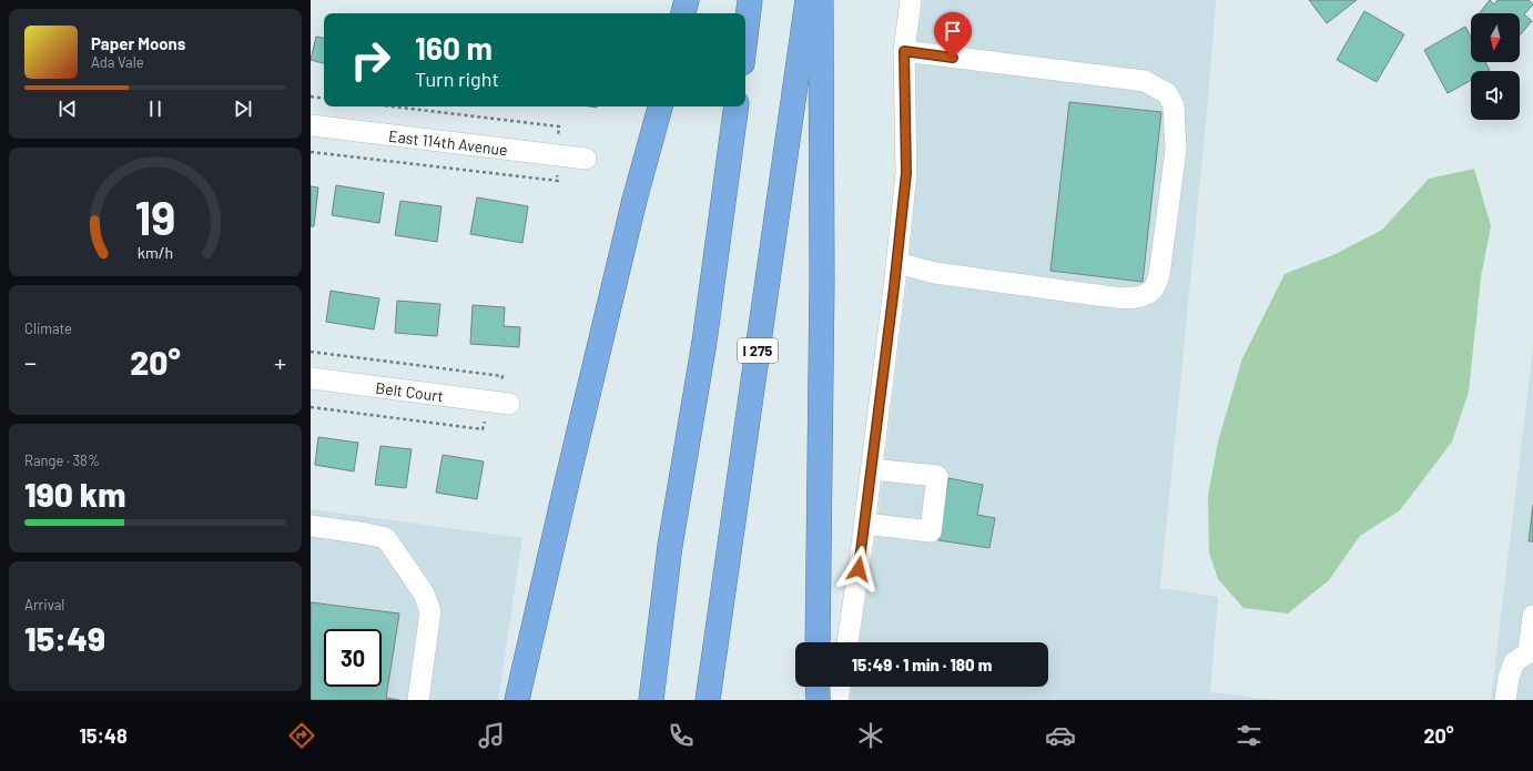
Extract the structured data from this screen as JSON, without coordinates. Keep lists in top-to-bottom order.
{
  "streets": {
    "highway": ["I 275"],
    "street": ["East 114th Avenue", "Belt Court"]
  },
  "north": "bottom",
  "page": {
    "turn": ["160 m", "Turn right"],
    "song": ["Paper Moons", "Ada Vale"],
    "tile": [
      "Climate",
      ["Range · 38%", "190 km"],
      ["Arrival", "15:49"]
    ],
    "heat": ["−", "20°", "+"],
    "limit": "30",
    "trip": "15:49 · 1 min · 180 m",
    "tabs": ["15:48", "20°"],
    "gauge": ["19", "km/h"]
  }
}
